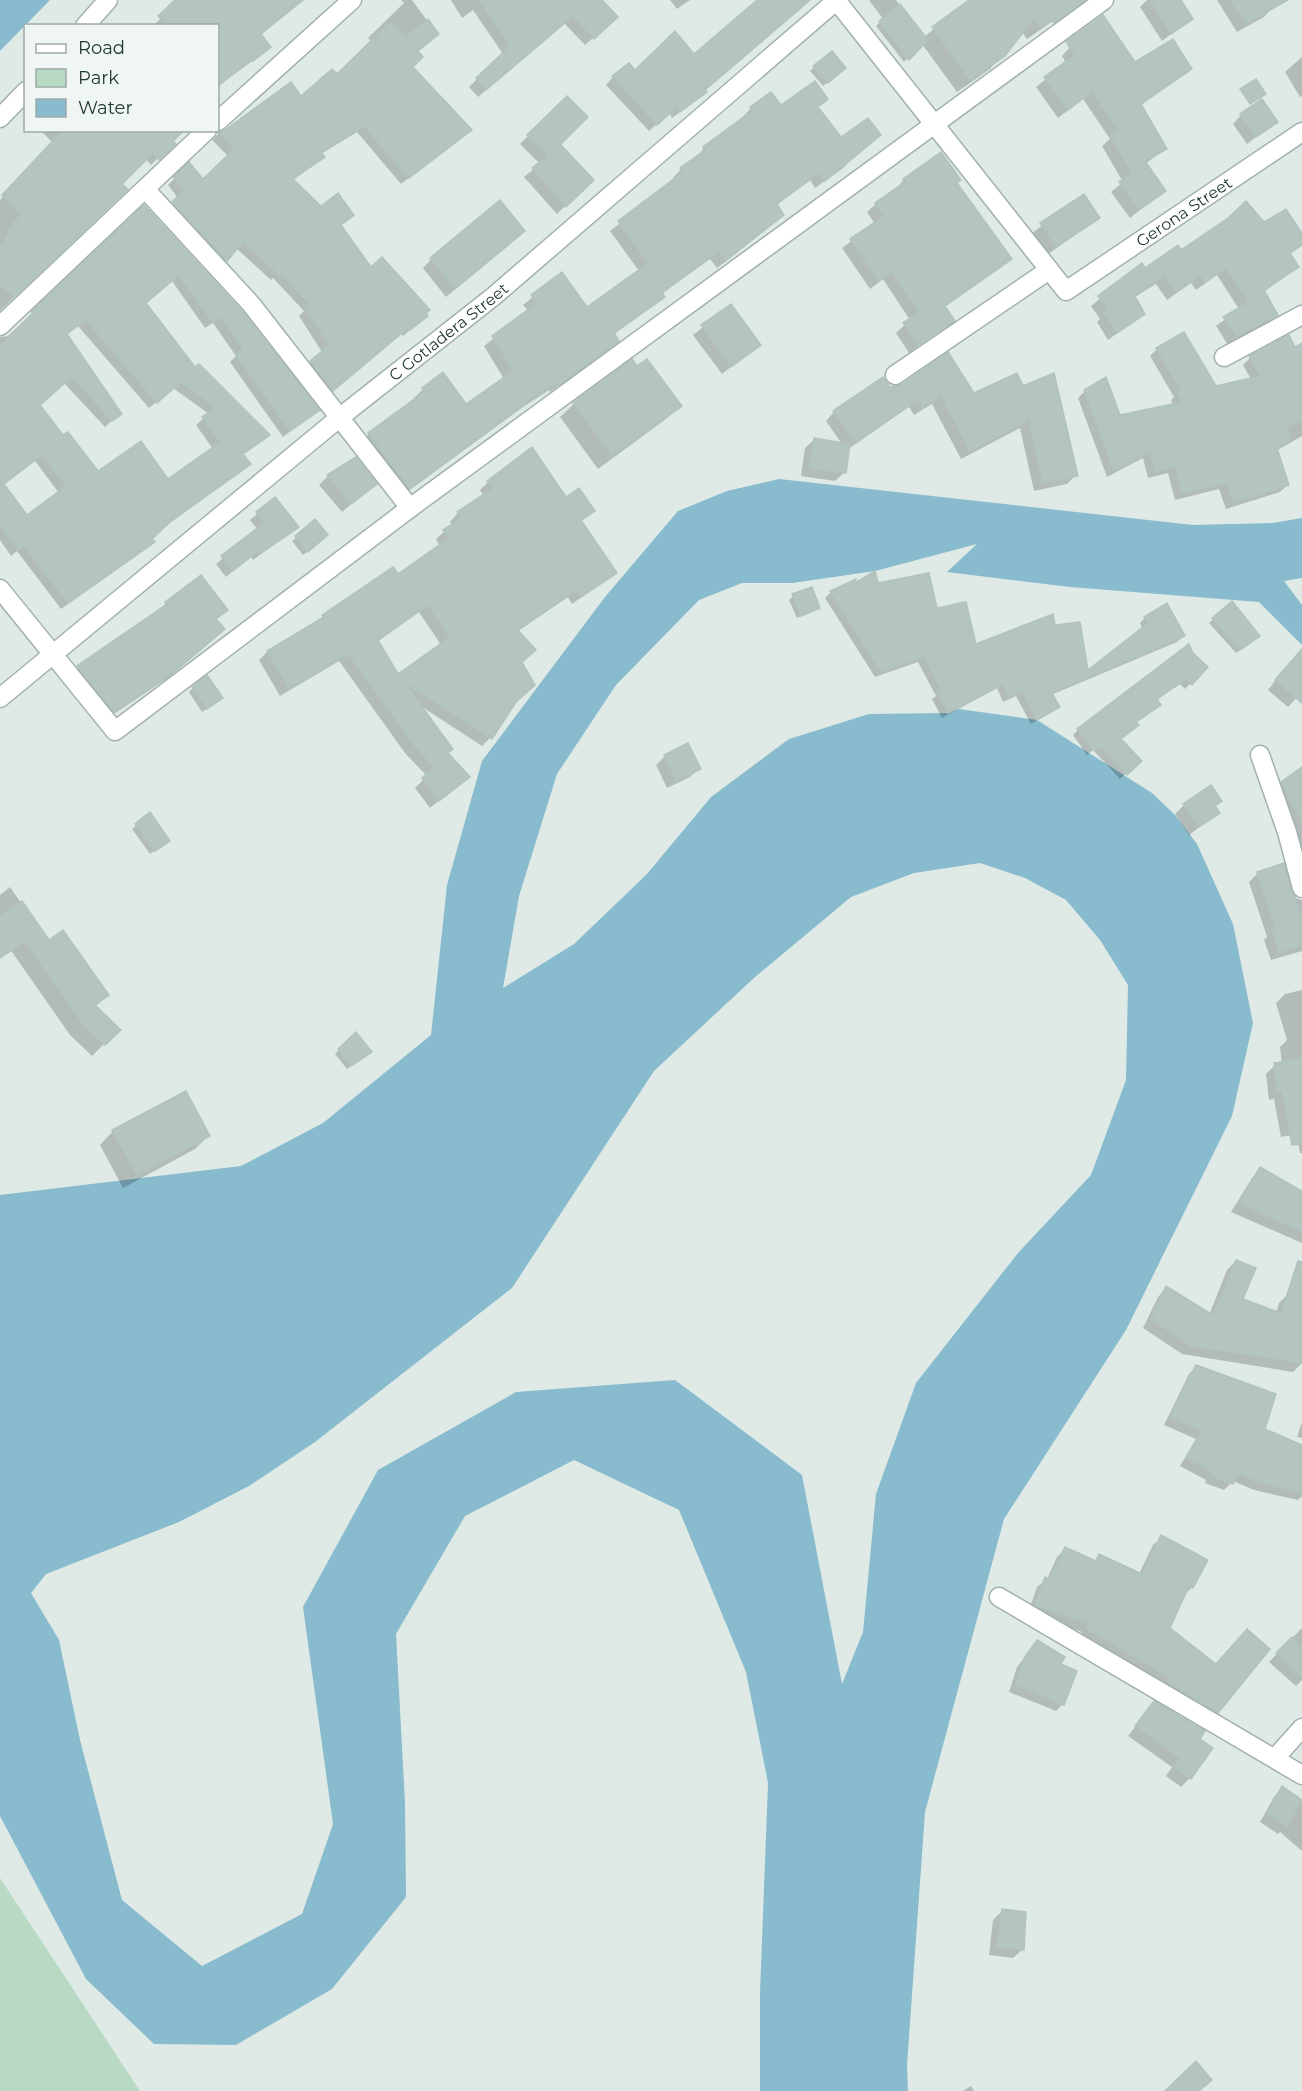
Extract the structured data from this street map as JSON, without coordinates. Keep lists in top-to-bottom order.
{
  "streets": {
    "street": ["Gerona Street", "C Gotladera Street"]
  },
  "legend": ["Road", "Park", "Water"]
}
